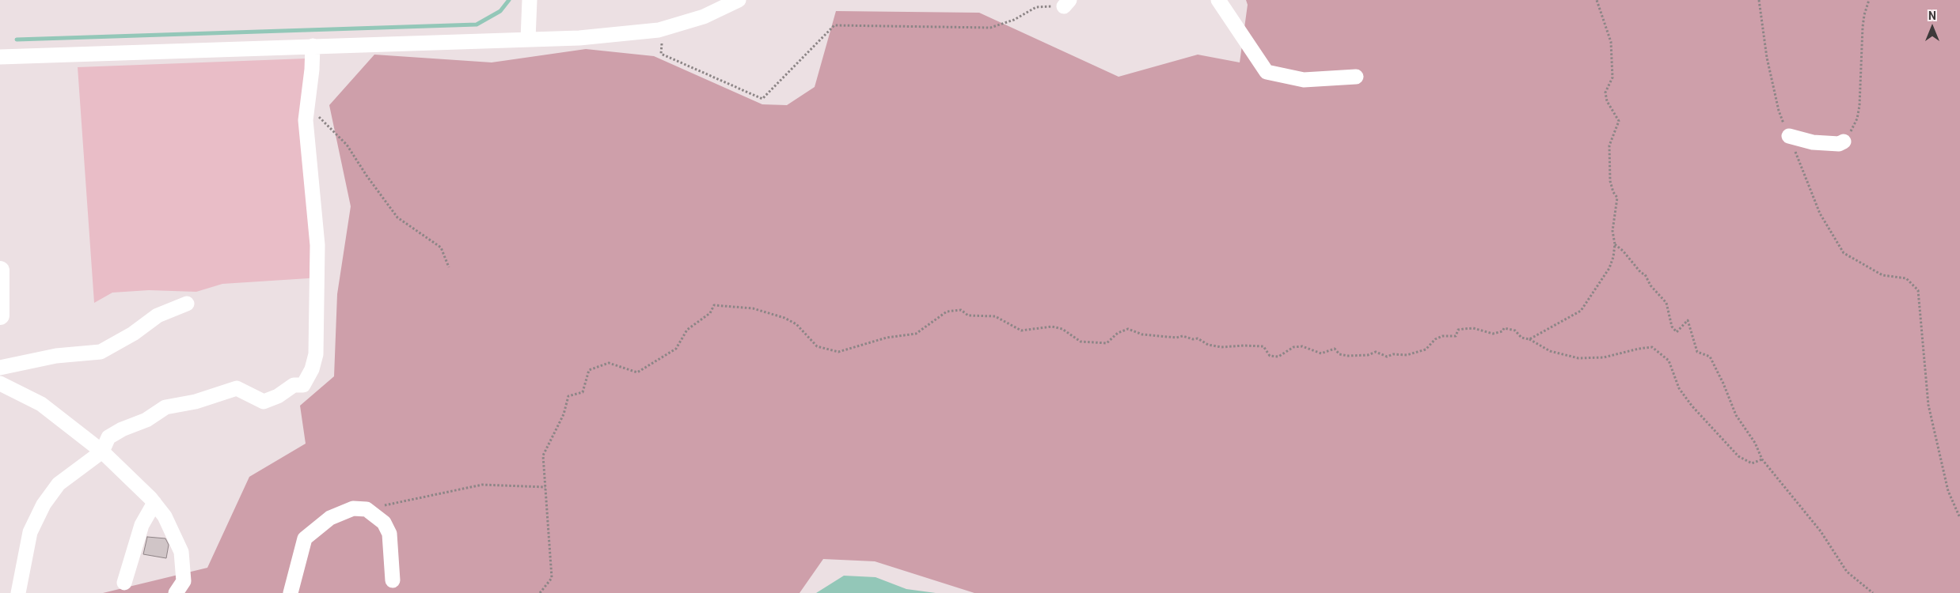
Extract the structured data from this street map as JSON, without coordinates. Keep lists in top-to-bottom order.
{
  "north": "top"
}
